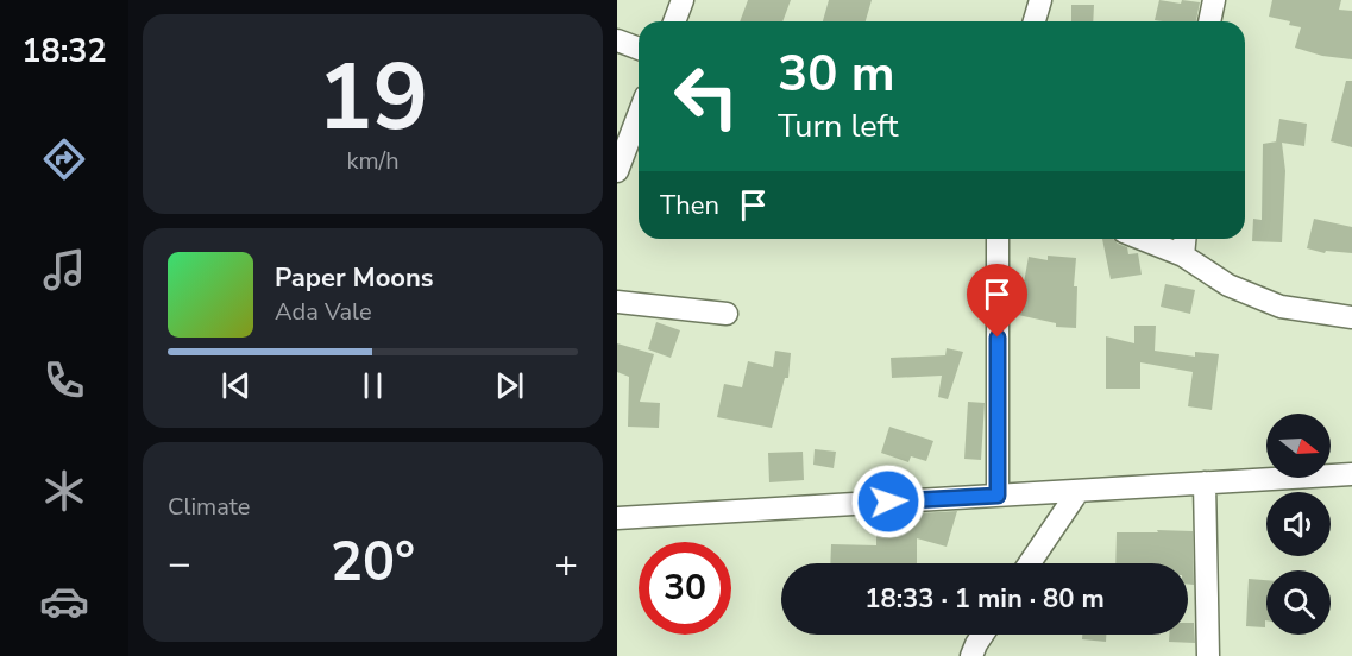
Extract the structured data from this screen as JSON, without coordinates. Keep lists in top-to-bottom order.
{
  "north": "right",
  "page": {
    "tabs": "18:32",
    "tile": [
      ["19", "km/h"],
      "Climate"
    ],
    "turn": ["30 m", "Turn left"],
    "then": "Then",
    "song": ["Paper Moons", "Ada Vale"],
    "heat": ["−", "20°", "+"],
    "limit": "30",
    "trip": "18:33 · 1 min · 80 m"
  }
}
